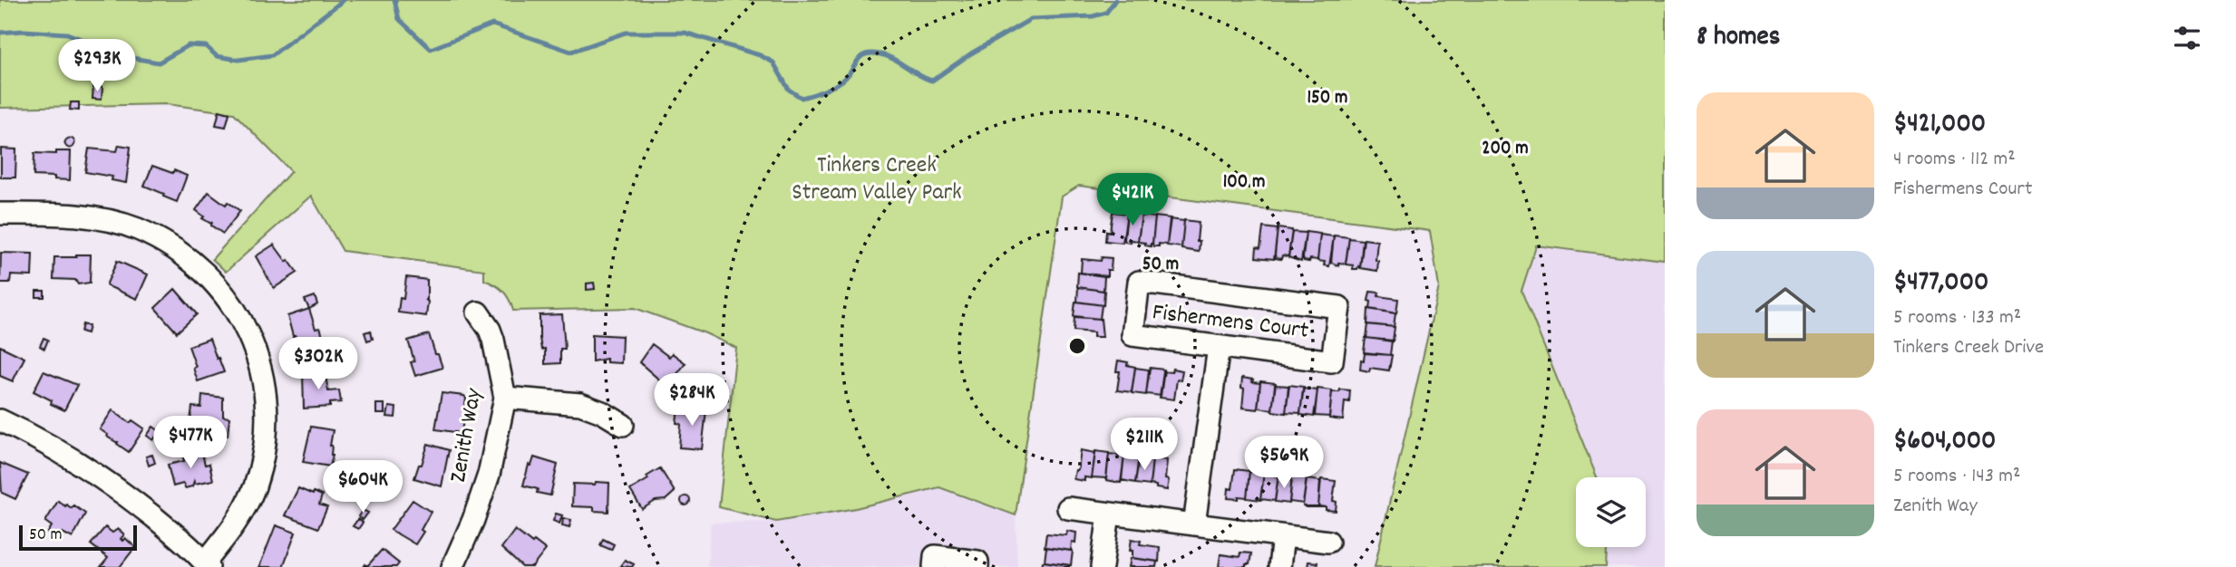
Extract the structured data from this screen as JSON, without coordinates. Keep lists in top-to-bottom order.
{
  "streets": {
    "street": ["Fishermens Court", "Zenith Way"]
  },
  "parks": ["Tinkers Creek Stream Valley Park"],
  "scale_bar": "50 m",
  "page": {
    "heading": "8 homes",
    "price": [
      "$293K",
      "$421K",
      "$302K",
      "$284K",
      "$477K",
      "$211K",
      "$569K",
      "$604K"
    ],
    "list": [
      {
        "name": "$421,000",
        "note": "4 rooms · 112 m² · Fishermens Court"
      },
      {
        "name": "$477,000",
        "note": "5 rooms · 133 m² · Tinkers Creek Drive"
      },
      {
        "name": "$604,000",
        "note": "5 rooms · 143 m² · Zenith Way"
      }
    ],
    "scale": "50 m"
  },
  "rings": [
    "150 m",
    "200 m",
    "100 m",
    "50 m"
  ]
}
